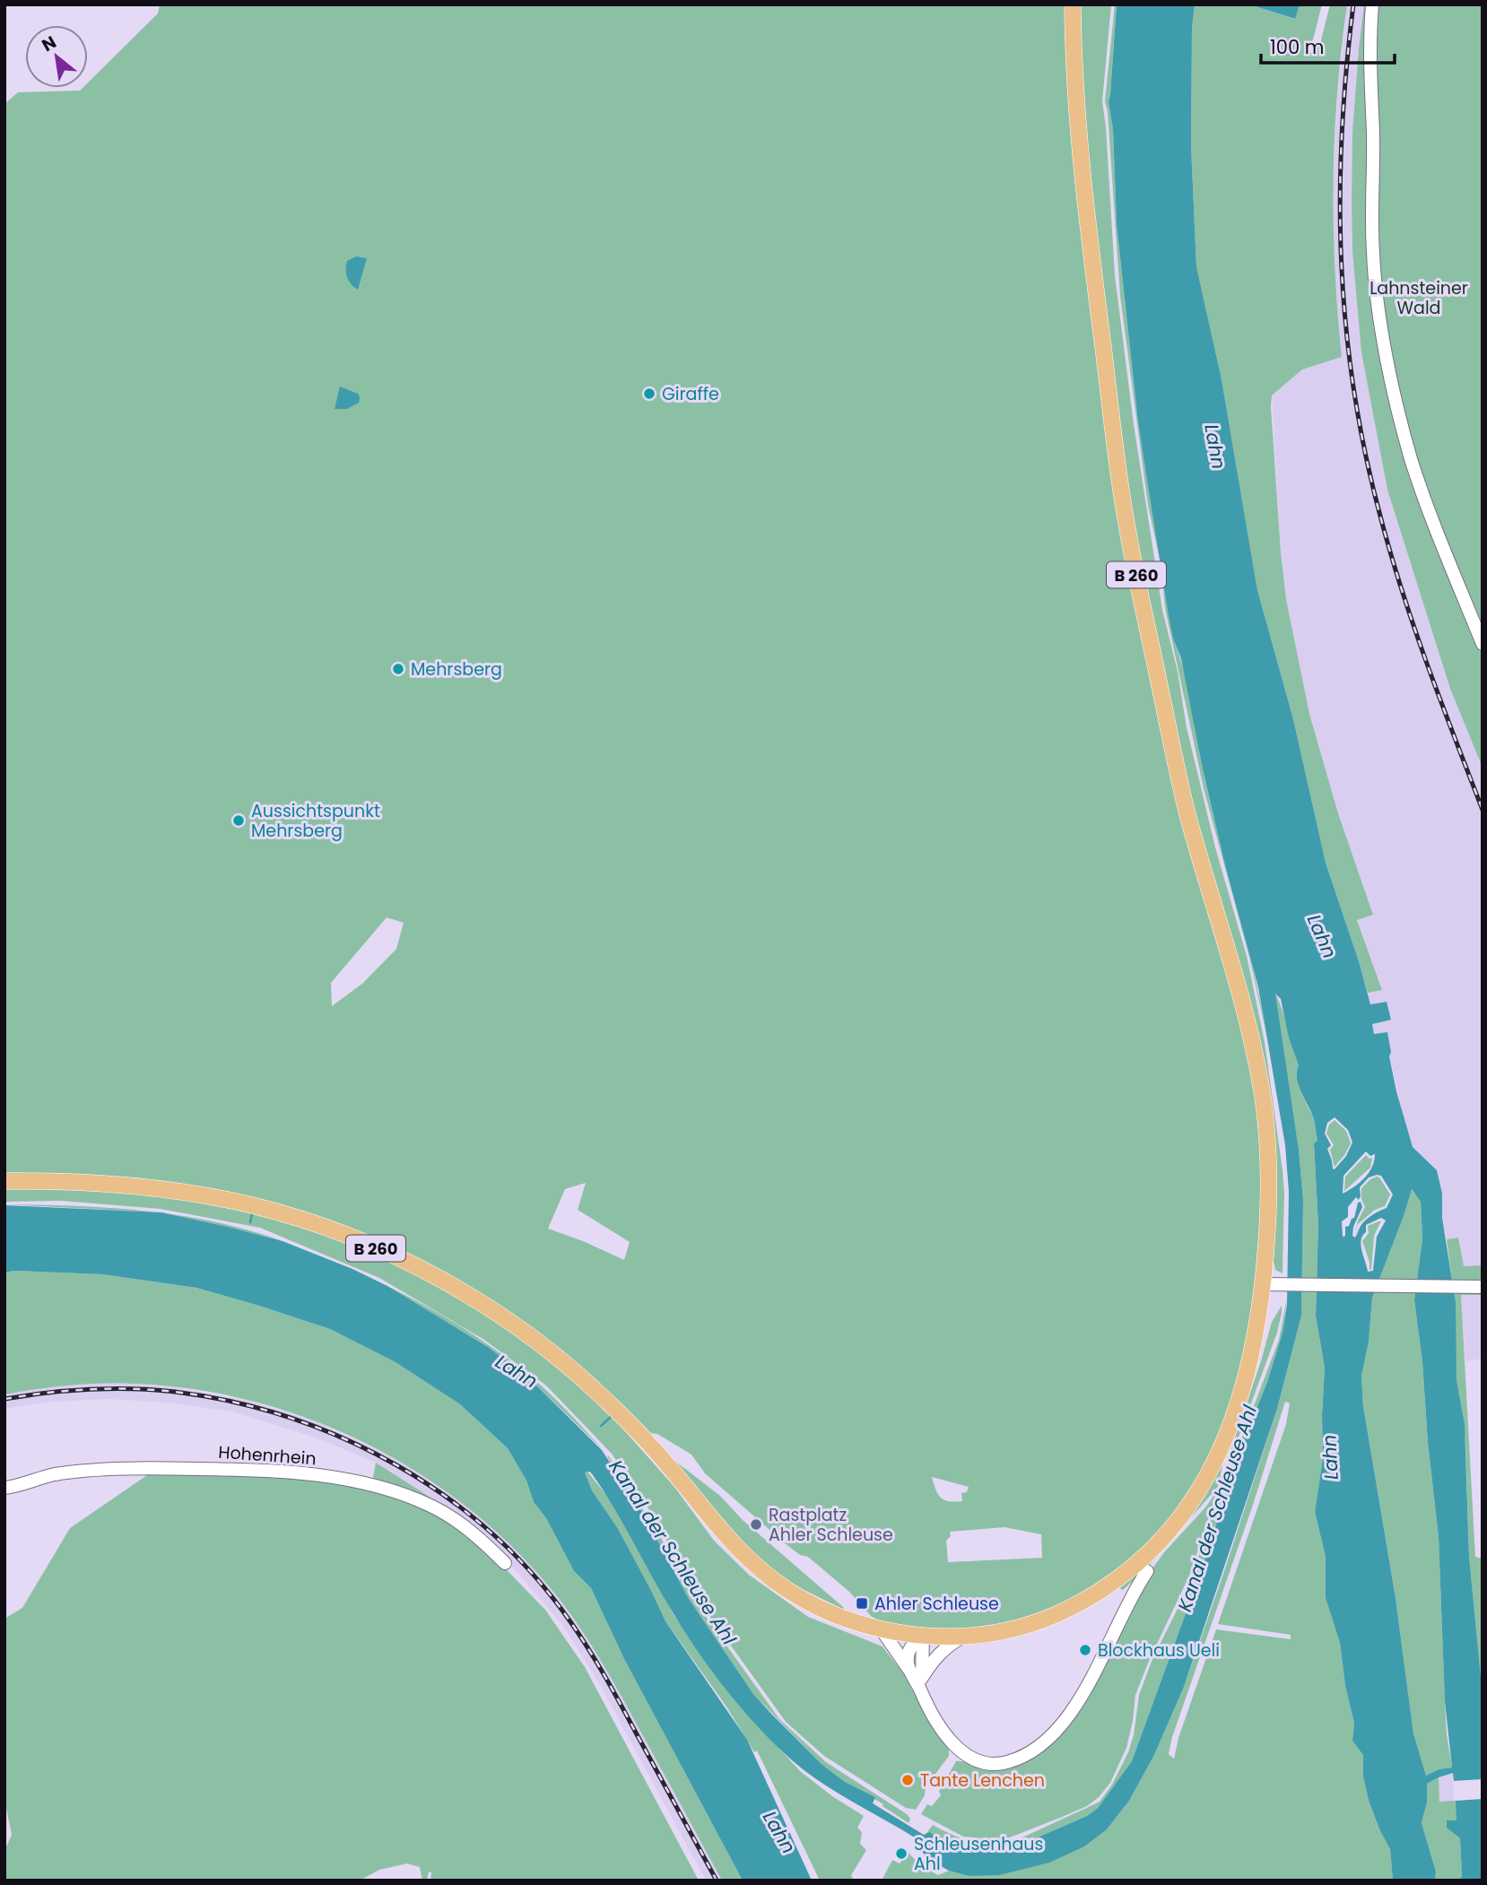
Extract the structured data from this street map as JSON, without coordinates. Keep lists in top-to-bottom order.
{
  "streets": {
    "main road": ["B 260"],
    "street": ["Hohenrhein"]
  },
  "water": ["Lahn", "Kanal der Schleuse Ahl"],
  "parks": ["Lahnsteiner Wald"],
  "places": {
    "other": [
      "Giraffe",
      "Mehrsberg",
      "Aussichtspunkt Mehrsberg",
      "Rastplatz Ahler Schleuse",
      "Blockhaus Ueli",
      "Tante Lenchen",
      "Schleusenhaus Ahl"
    ],
    "transit": ["Ahler Schleuse"]
  },
  "scale_bar": "100 m",
  "north": "top left"
}
